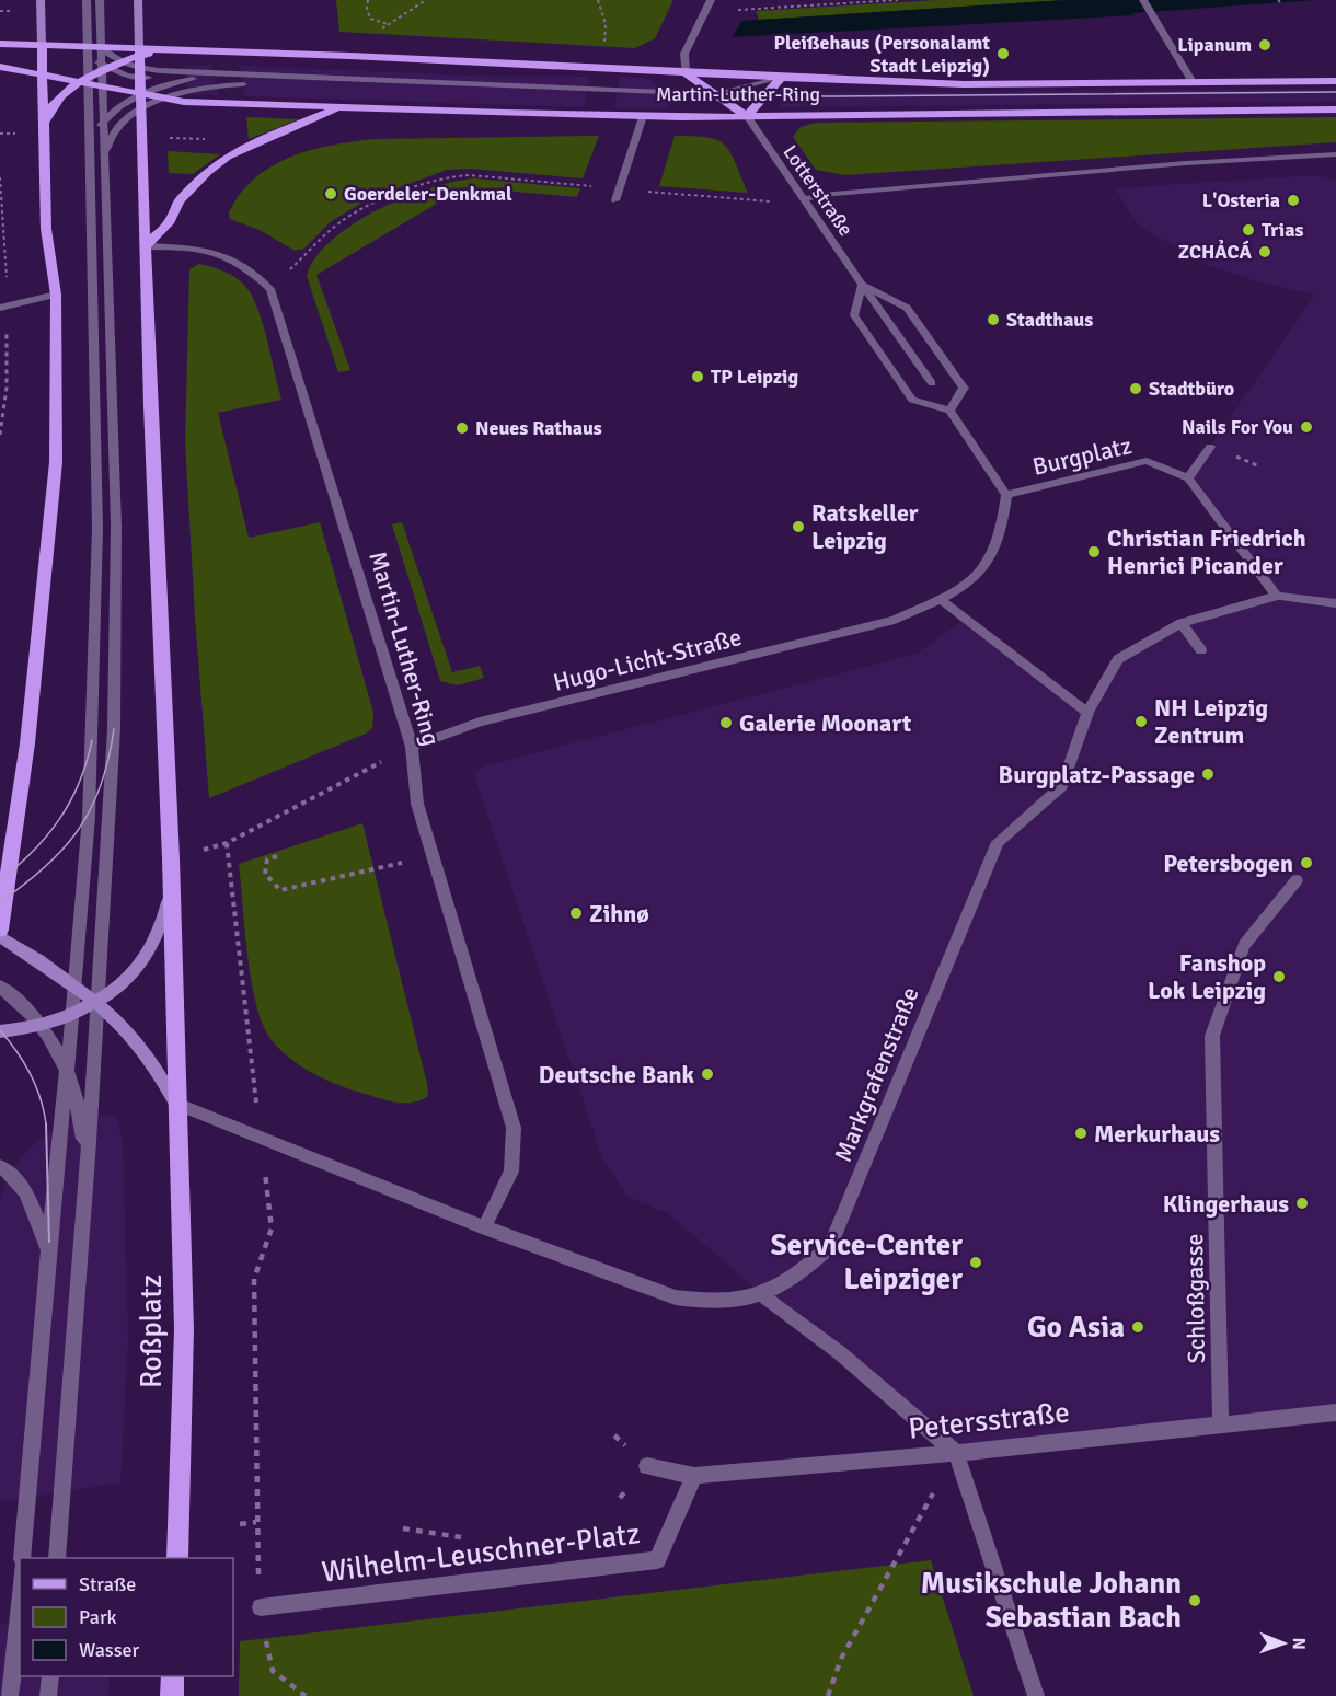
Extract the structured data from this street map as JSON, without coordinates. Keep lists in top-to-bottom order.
{
  "streets": {
    "main road": ["Martin-Luther-Ring", "Roßplatz"],
    "street": [
      "Lotterstraße",
      "Burgplatz",
      "Hugo-Licht-Straße",
      "Markgrafenstraße",
      "Schloßgasse",
      "Petersstraße",
      "Wilhelm-Leuschner-Platz"
    ]
  },
  "crossings": [
    ["Martin-Luther-Ring", "Lotterstraße"],
    ["Martin-Luther-Ring", "Hugo-Licht-Straße"],
    ["Burgplatz", "Hugo-Licht-Straße"],
    ["Schloßgasse", "Petersstraße"],
    ["Petersstraße", "Wilhelm-Leuschner-Platz"]
  ],
  "places": [
    "Lipanum",
    "Pleißehaus (Personalamt Stadt Leipzig)",
    "Goerdeler-Denkmal",
    "L'Osteria",
    "Trias",
    "ZCHẢCÁ",
    "Stadthaus",
    "TP Leipzig",
    "Stadtbüro",
    "Nails For You",
    "Neues Rathaus",
    "Ratskeller Leipzig",
    "Christian Friedrich Henrici Picander",
    "NH Leipzig Zentrum",
    "Galerie Moonart",
    "Burgplatz-Passage",
    "Petersbogen",
    "Zihnø",
    "Fanshop Lok Leipzig",
    "Deutsche Bank",
    "Merkurhaus",
    "Klingerhaus",
    "Service-Center Leipziger",
    "Go Asia",
    "Musikschule Johann Sebastian Bach"
  ],
  "legend": ["Straße", "Park", "Wasser"],
  "north": "right"
}
